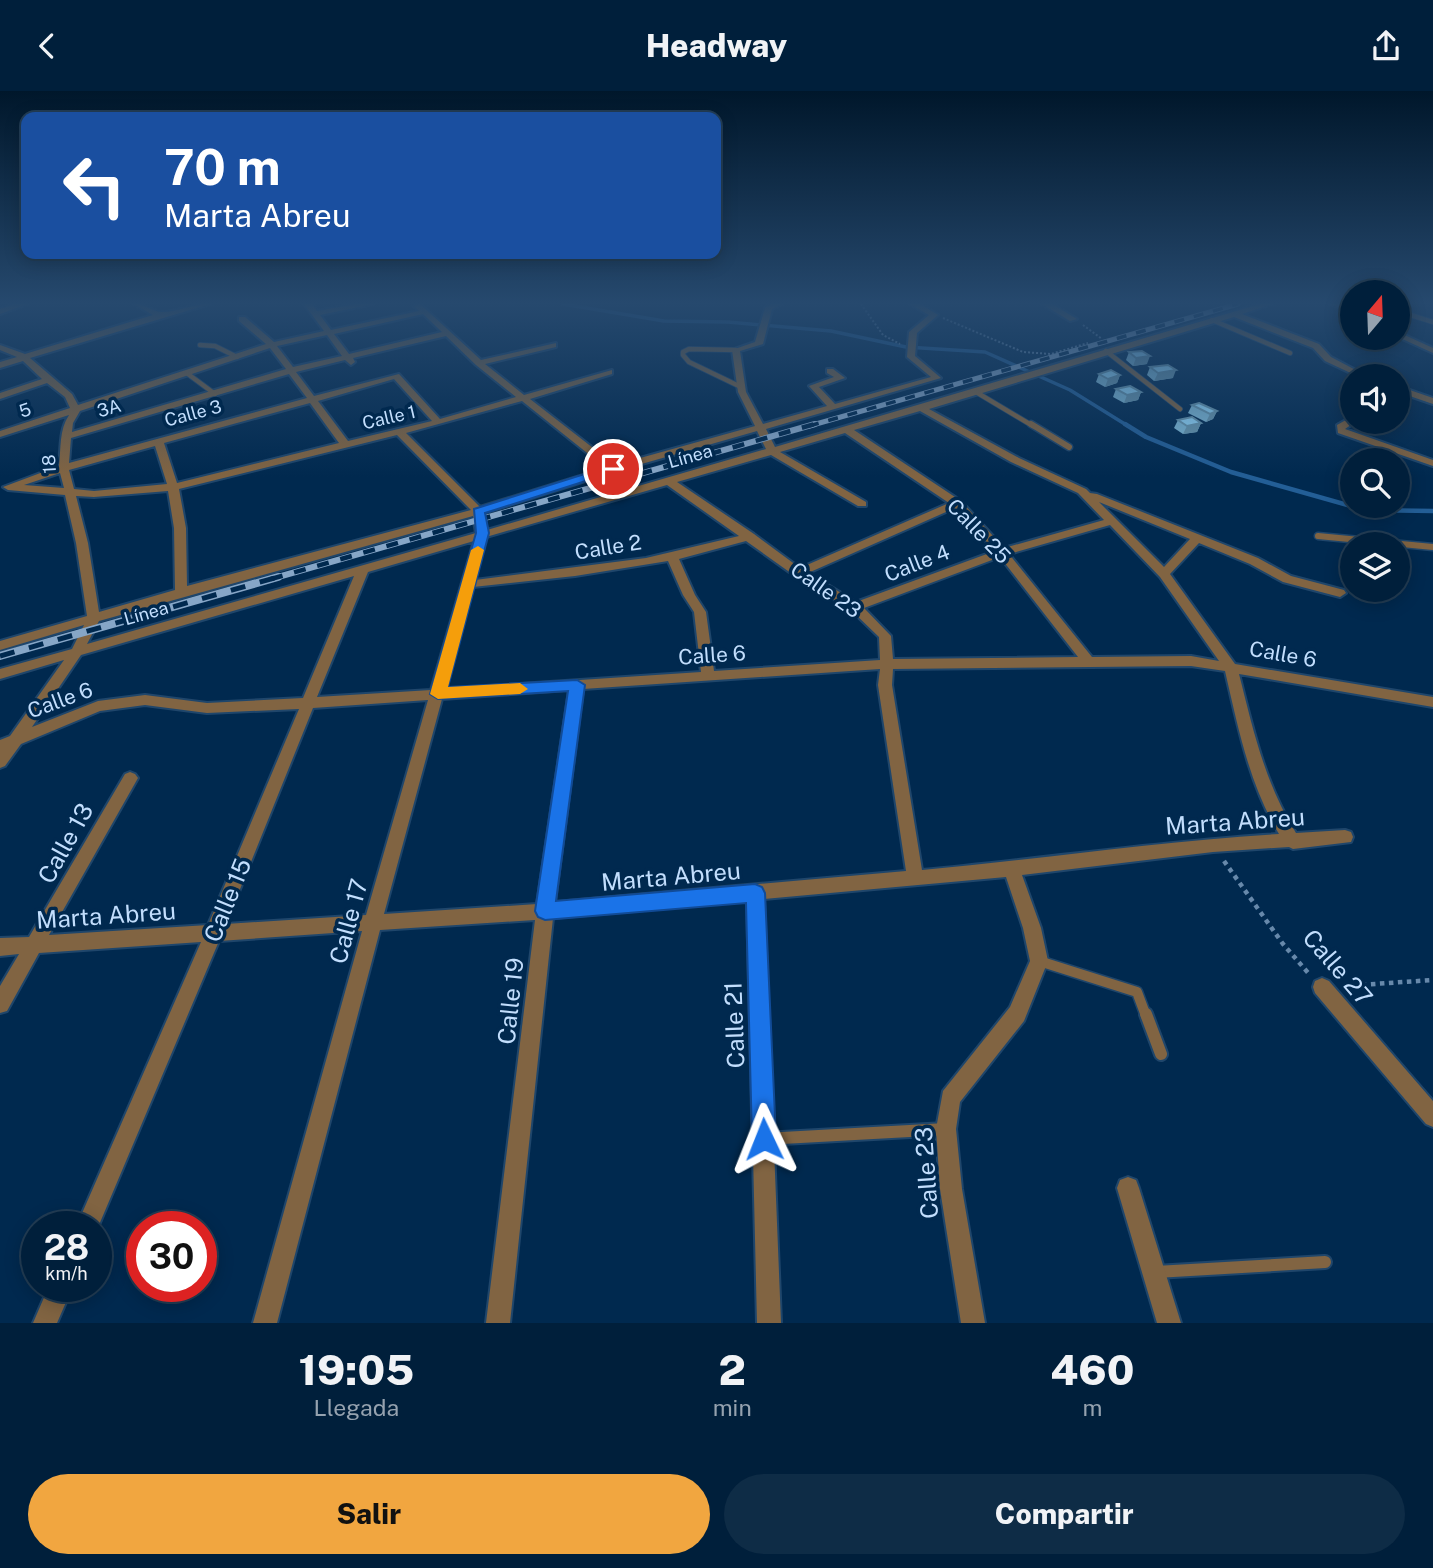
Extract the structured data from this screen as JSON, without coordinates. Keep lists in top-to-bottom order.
{
  "streets": {
    "street": [
      "3A",
      "5",
      "Calle 3",
      "Calle 1",
      "Línea",
      "18",
      "Calle 25",
      "Calle 2",
      "Calle 4",
      "Calle 23",
      "Calle 6",
      "Marta Abreu",
      "Calle 13",
      "Calle 15",
      "Calle 17",
      "Calle 27",
      "Calle 19",
      "Calle 21"
    ]
  },
  "crossings": [
    ["3A", "18"],
    ["5", "18"],
    ["Calle 3", "Calle 1"],
    ["Calle 3", "18"],
    ["Calle 1", "18"],
    ["Línea", "18"],
    ["Línea", "Calle 25"],
    ["Línea", "Calle 23"],
    ["Línea", "Calle 15"],
    ["Línea", "Calle 17"],
    ["Calle 25", "Calle 4"],
    ["Calle 25", "Calle 6"],
    ["Calle 2", "Calle 23"],
    ["Calle 2", "Calle 17"],
    ["Calle 4", "Calle 23"],
    ["Calle 23", "Calle 6"],
    ["Calle 23", "Marta Abreu"],
    ["Calle 6", "Calle 15"],
    ["Calle 6", "Calle 17"],
    ["Calle 6", "Calle 19"],
    ["Marta Abreu", "Calle 13"],
    ["Marta Abreu", "Calle 15"],
    ["Marta Abreu", "Calle 17"],
    ["Marta Abreu", "Calle 27"],
    ["Marta Abreu", "Calle 19"],
    ["Marta Abreu", "Calle 21"]
  ],
  "north": "top",
  "page": {
    "header": "Headway",
    "turn": ["70 m", "Marta Abreu"],
    "speed": "28 km/h",
    "limit": "30",
    "eta": [
      "19:05",
      "Llegada",
      "2",
      "min",
      "460",
      "m"
    ],
    "buttons": ["Salir", "Compartir"]
  }
}
